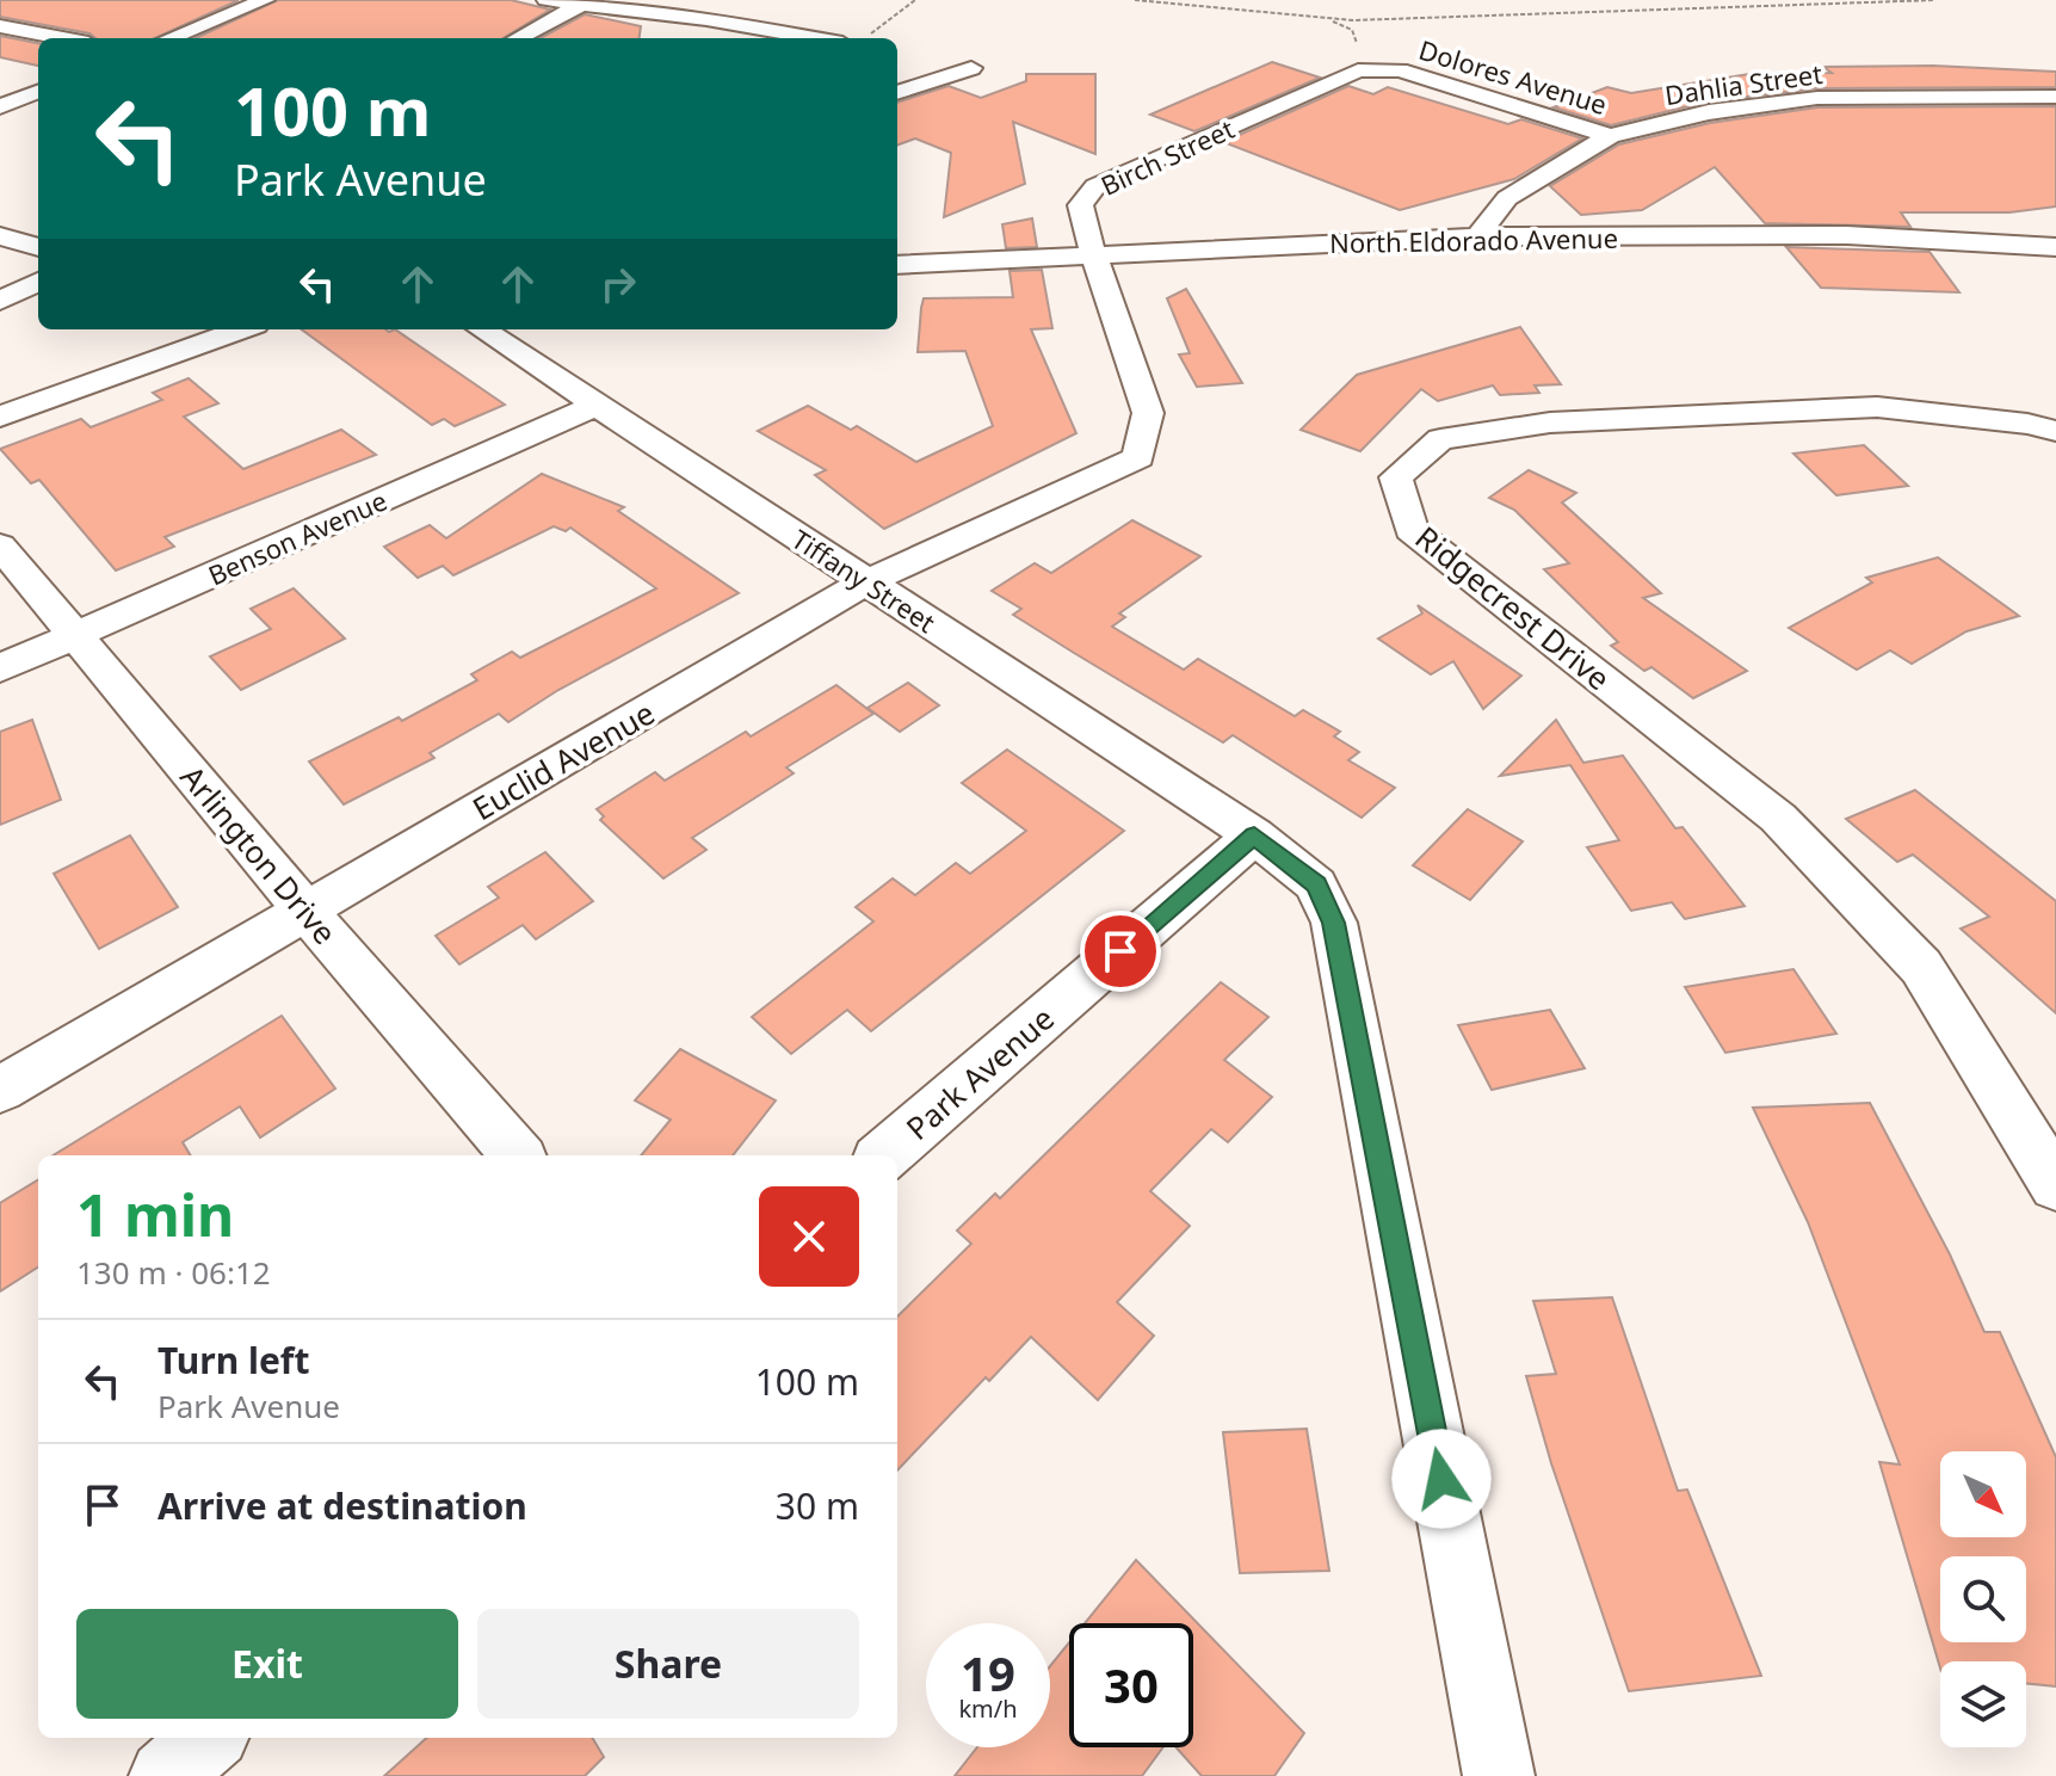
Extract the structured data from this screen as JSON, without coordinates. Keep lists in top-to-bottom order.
{
  "streets": {
    "street": [
      "Dolores Avenue",
      "Dahlia Street",
      "Birch Street",
      "North Eldorado Avenue",
      "Benson Avenue",
      "Tiffany Street",
      "Ridgecrest Drive",
      "Euclid Avenue",
      "Arlington Drive",
      "Park Avenue"
    ]
  },
  "crossings": [
    ["Dolores Avenue", "Dahlia Street"],
    ["Dolores Avenue", "Birch Street"],
    ["Dahlia Street", "North Eldorado Avenue"],
    ["Birch Street", "North Eldorado Avenue"],
    ["Birch Street", "Euclid Avenue"],
    ["Benson Avenue", "Tiffany Street"],
    ["Benson Avenue", "Arlington Drive"],
    ["Tiffany Street", "Euclid Avenue"],
    ["Tiffany Street", "Park Avenue"],
    ["Euclid Avenue", "Arlington Drive"]
  ],
  "north": "bottom right",
  "page": {
    "turn": ["100 m", "Park Avenue"],
    "heading": ["1 min", "130 m · 06:12"],
    "list": [
      {
        "name": "Turn left",
        "note": "Park Avenue",
        "value": "100 m"
      },
      {
        "name": "Arrive at destination",
        "value": "30 m"
      }
    ],
    "buttons": ["Exit", "Share"],
    "speed": "19 km/h",
    "limit": "30"
  }
}
